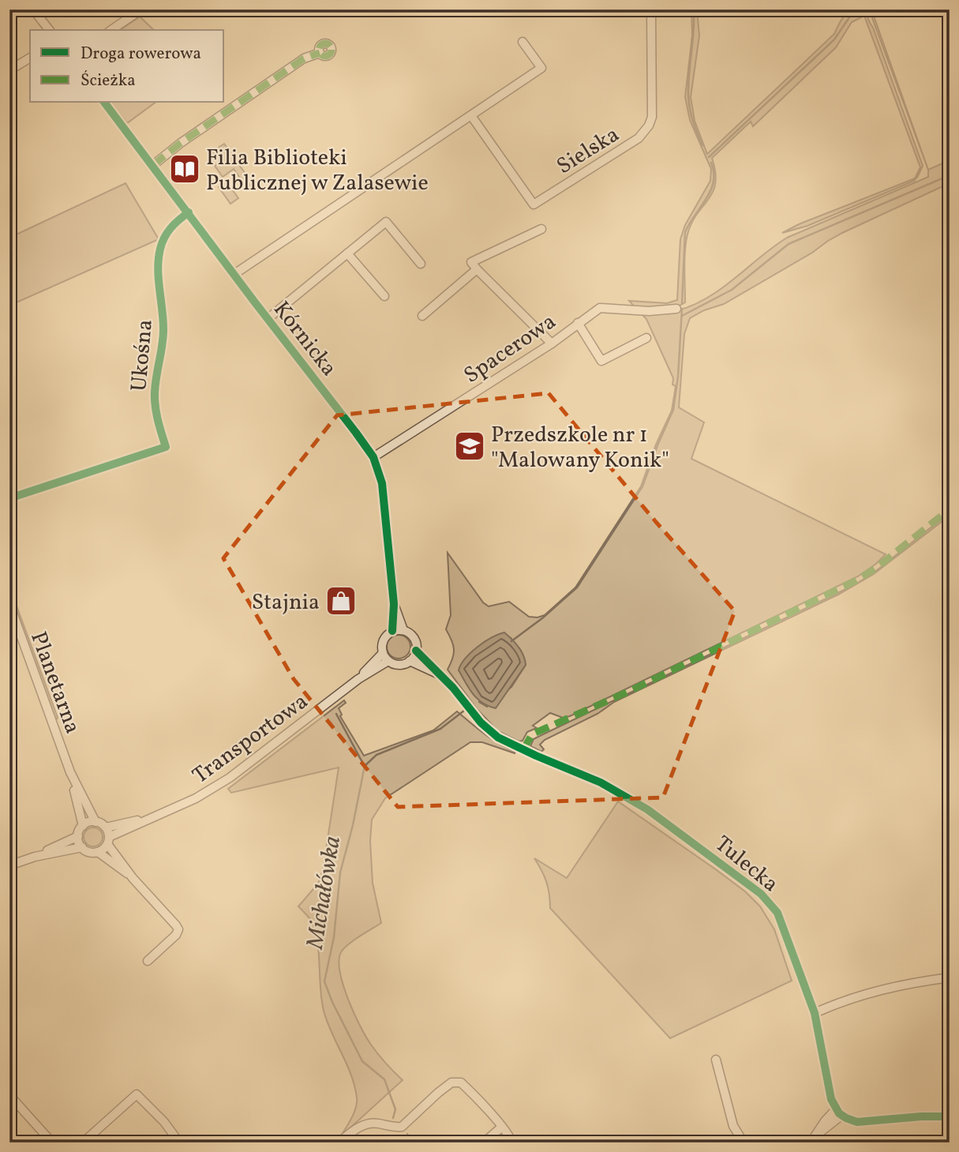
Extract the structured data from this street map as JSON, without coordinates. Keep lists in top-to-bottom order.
{
  "streets": {
    "street": [
      "Sielska",
      "Kórnicka",
      "Spacerowa",
      "Ukośna",
      "Planetarna",
      "Transportowa",
      "Tulecka"
    ]
  },
  "crossings": [
    ["Kórnicka", "Spacerowa"],
    ["Kórnicka", "Ukośna"],
    ["Kórnicka", "Transportowa"],
    ["Planetarna", "Transportowa"]
  ],
  "water": ["Michałówka"],
  "places": {
    "library": ["Filia Biblioteki Publicznej w Zalasewie"],
    "school or university": ["Przedszkole nr 1 \"Malowany Konik\""],
    "shop": ["Stajnia"]
  },
  "legend": ["Droga rowerowa", "Ścieżka"]
}
